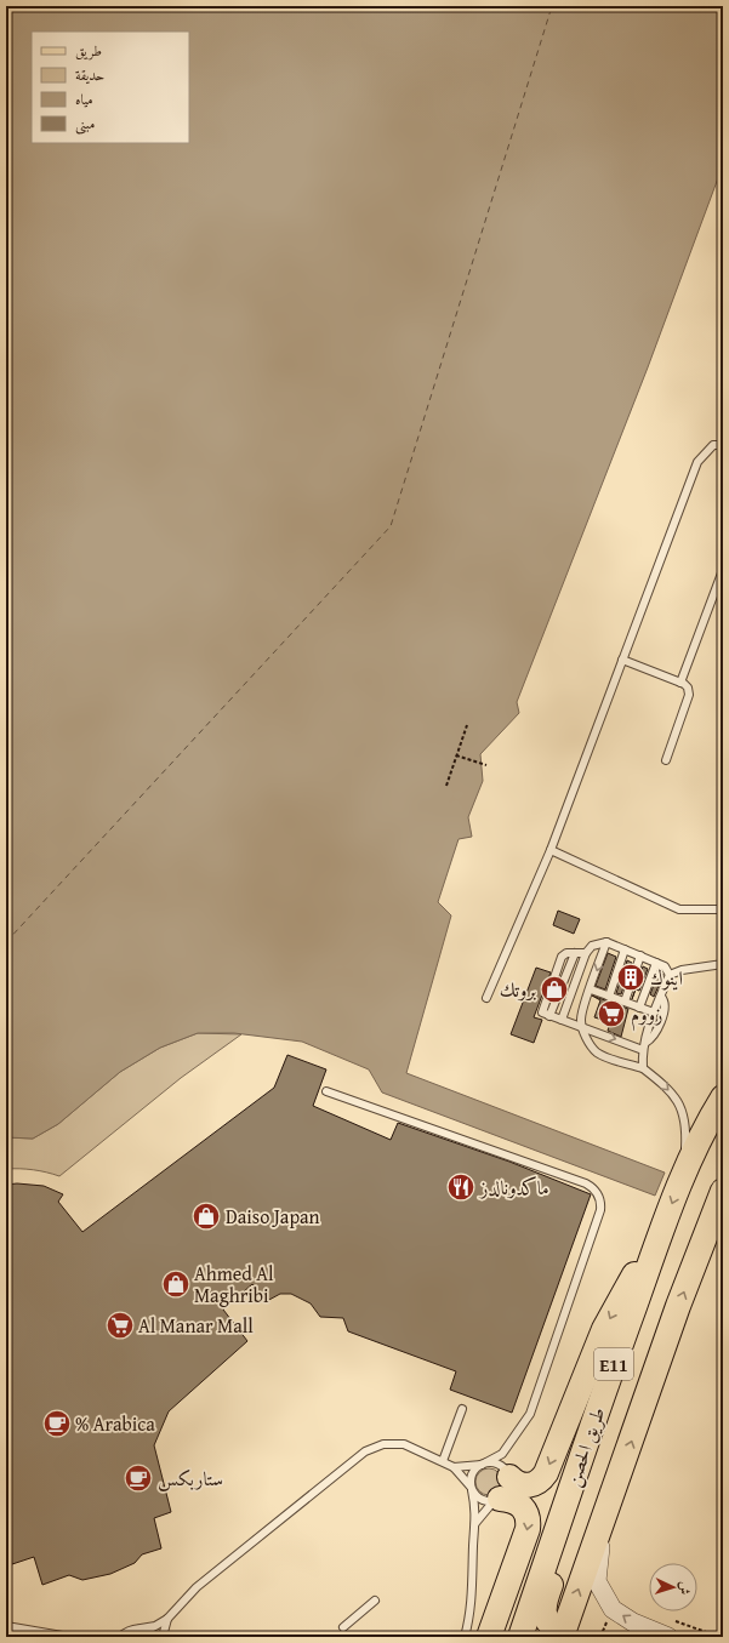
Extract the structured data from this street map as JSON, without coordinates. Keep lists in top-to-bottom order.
{
  "streets": {
    "main road": ["E11", "طريق الحصن"]
  },
  "places": {
    "building": ["اينوك"],
    "shop": ["بروتك", "Daiso Japan", "Ahmed Al Maghribi"],
    "supermarket": ["زووم", "Al Manar Mall"],
    "restaurant": ["ماكدونالدز"],
    "cafe": ["% Arabica", "ستاربكس"]
  },
  "legend": [
    "طريق",
    "حديقة",
    "مياه",
    "مبنى"
  ],
  "north": "right"
}
